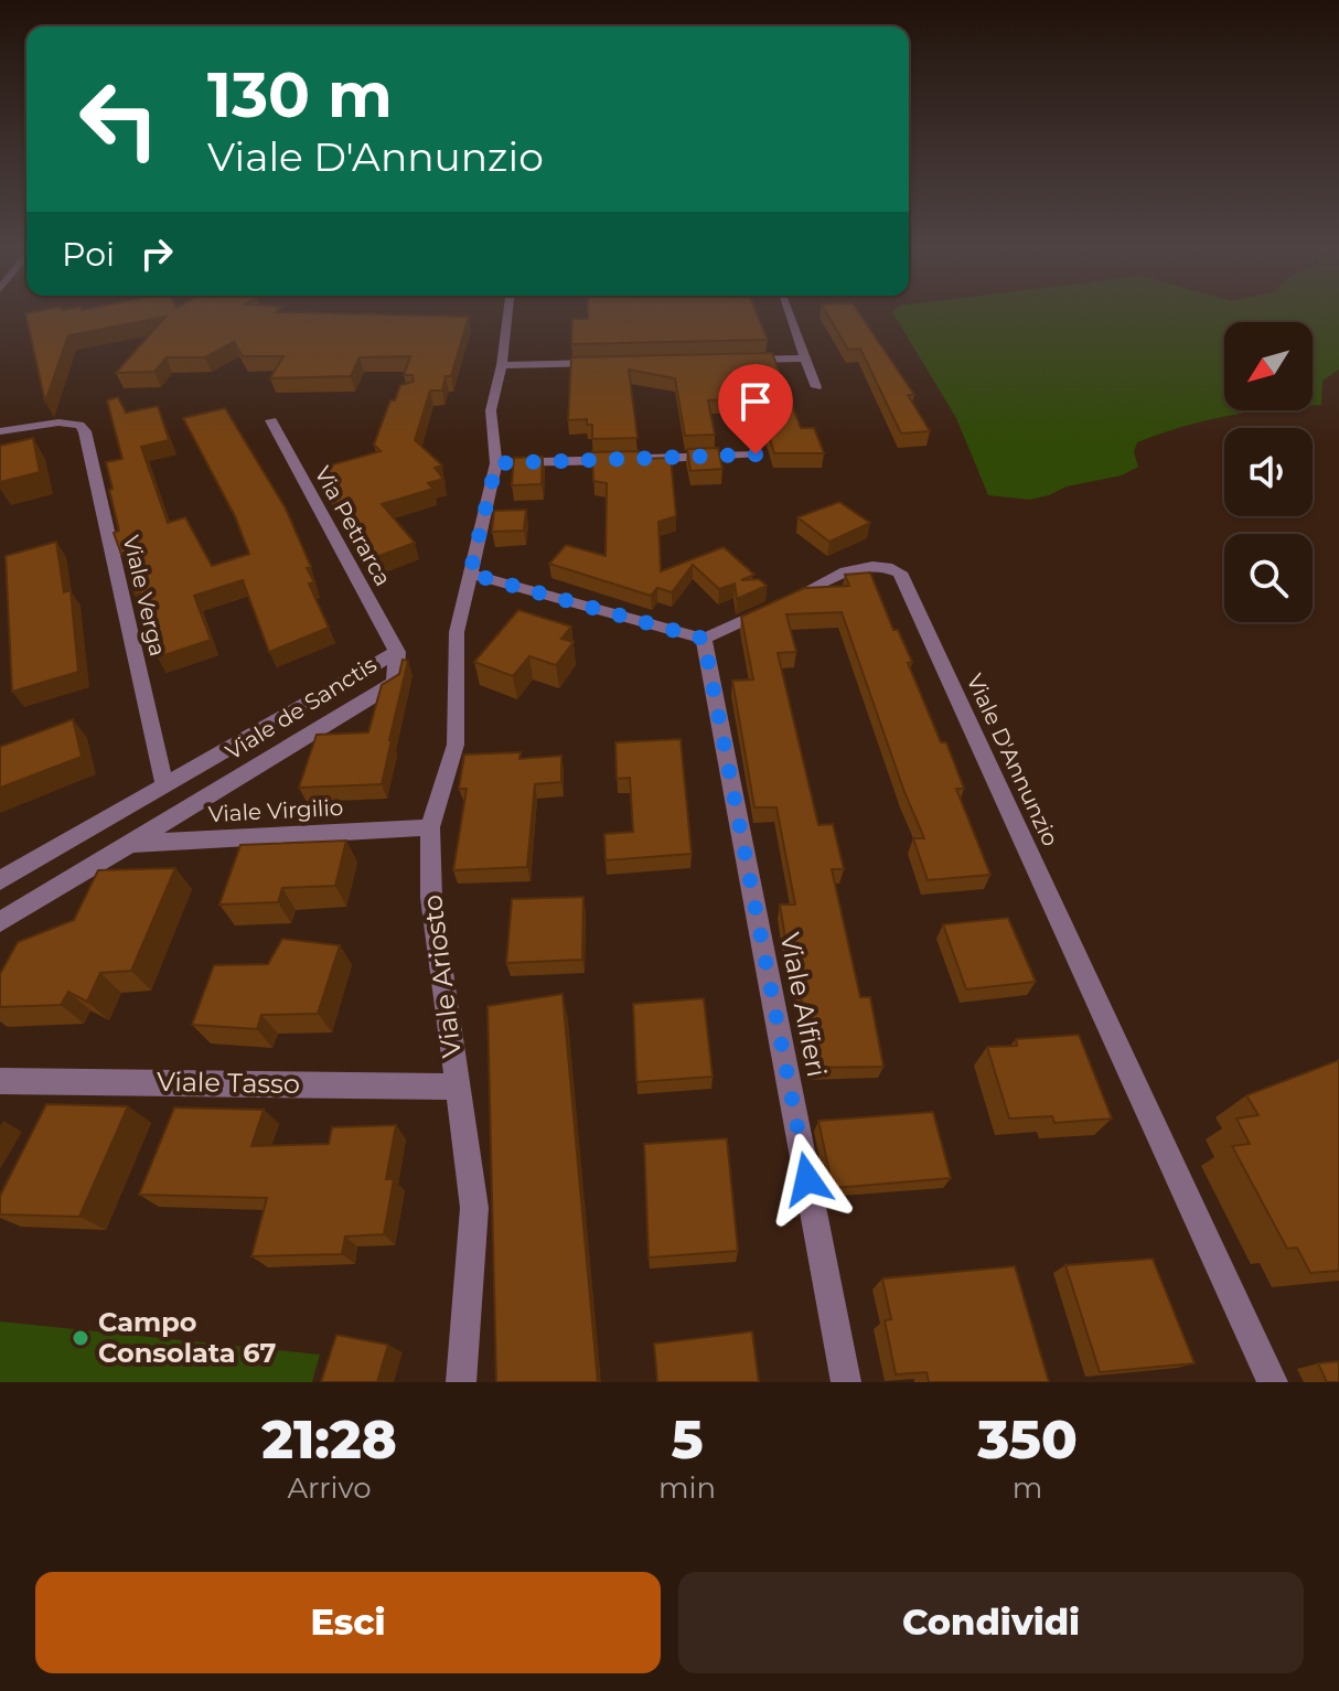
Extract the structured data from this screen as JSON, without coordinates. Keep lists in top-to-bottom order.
{
  "streets": {
    "street": [
      "Via Petrarca",
      "Viale Verga",
      "Viale de Sanctis",
      "Viale D'Annunzio",
      "Viale Virgilio",
      "Viale Ariosto",
      "Viale Alfieri",
      "Viale Tasso"
    ]
  },
  "crossings": [
    ["Via Petrarca", "Viale de Sanctis"],
    ["Viale Verga", "Viale de Sanctis"],
    ["Viale de Sanctis", "Viale Virgilio"],
    ["Viale D'Annunzio", "Viale Alfieri"],
    ["Viale Virgilio", "Viale Ariosto"],
    ["Viale Ariosto", "Viale Tasso"]
  ],
  "places": ["Campo Consolata 67"],
  "north": "bottom left",
  "page": {
    "turn": ["130 m", "Viale D'Annunzio"],
    "then": "Poi",
    "eta": [
      "21:28",
      "Arrivo",
      "5",
      "min",
      "350",
      "m"
    ],
    "buttons": ["Esci", "Condividi"]
  }
}
